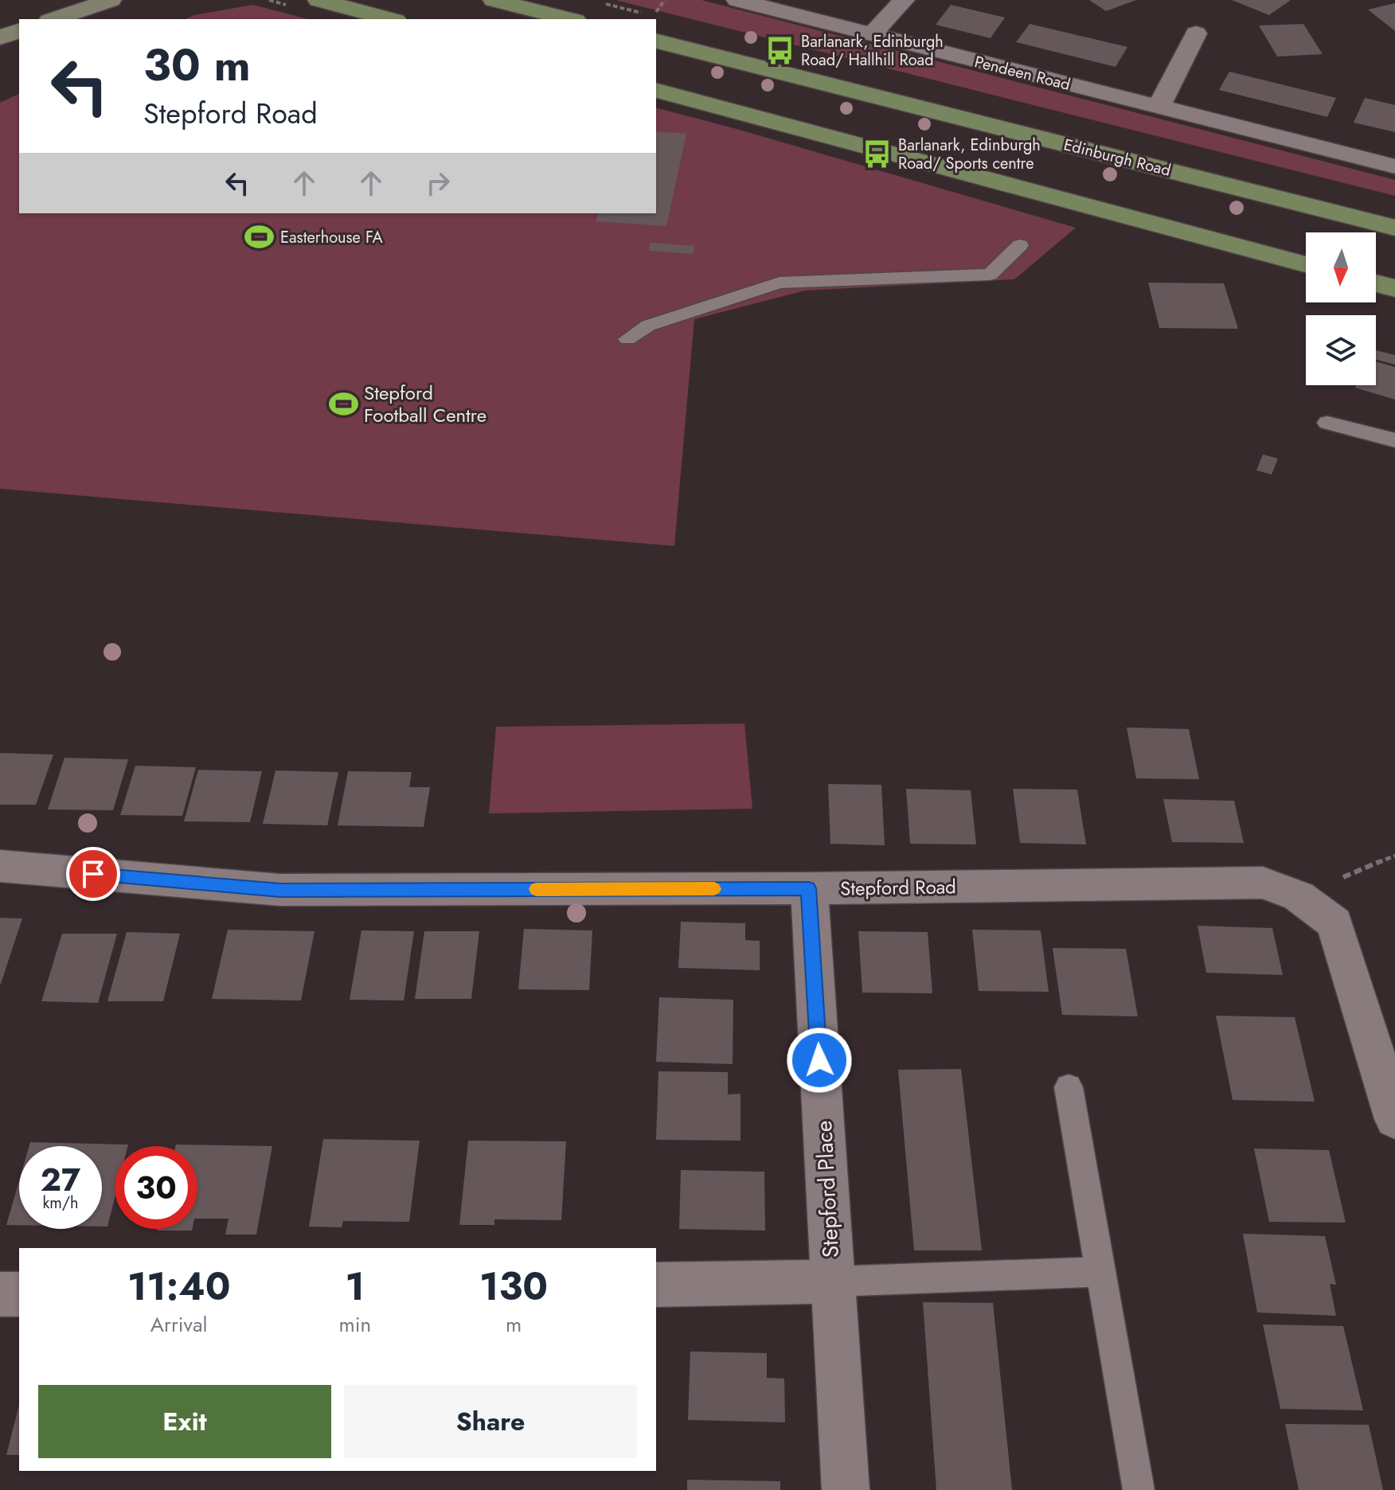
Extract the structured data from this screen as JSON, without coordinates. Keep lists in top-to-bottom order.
{
  "streets": {
    "main road": ["Edinburgh Road"],
    "street": ["Pendeen Road", "Stepford Road", "Stepford Place"]
  },
  "crossings": [
    ["Stepford Road", "Stepford Place"]
  ],
  "places": {
    "bus stop": ["Barlanark, Edinburgh Road/ Hallhill Road", "Barlanark, Edinburgh Road/ Sports centre"],
    "sports": ["Easterhouse FA", "Stepford Football Centre"]
  },
  "north": "bottom",
  "page": {
    "turn": ["30 m", "Stepford Road"],
    "speed": "27 km/h",
    "limit": "30",
    "eta": [
      "11:40",
      "Arrival",
      "1",
      "min",
      "130",
      "m"
    ],
    "buttons": ["Exit", "Share"]
  }
}
